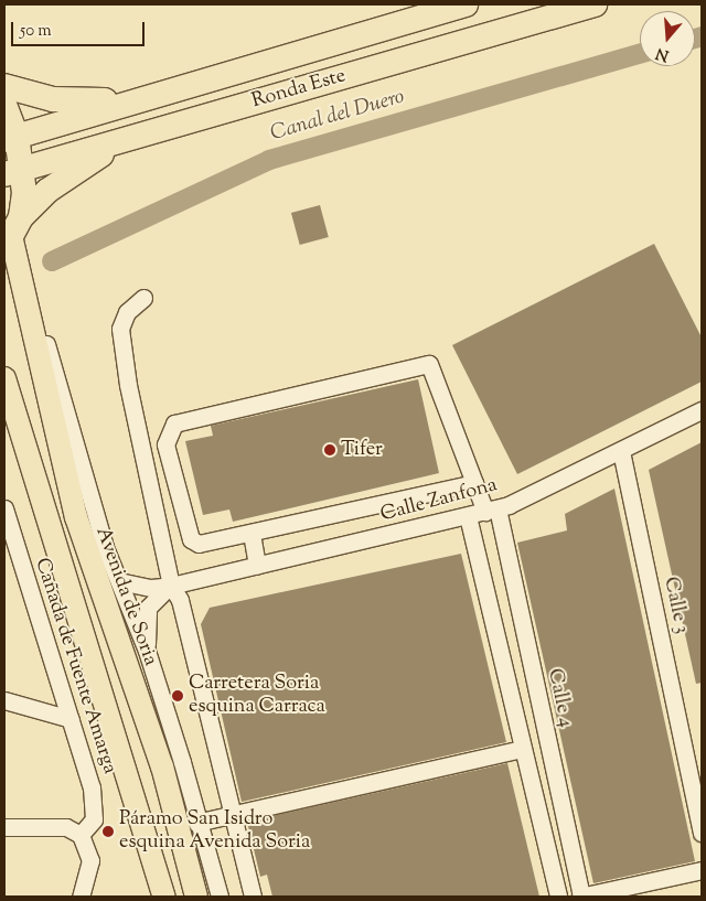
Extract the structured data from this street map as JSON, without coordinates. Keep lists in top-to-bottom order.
{
  "streets": {
    "highway": ["Ronda Este"],
    "main road": ["Avenida de Soria"],
    "street": [
      "Calle Zanfona",
      "Calle 3",
      "Cañada de Fuente Amarga",
      "Calle 4"
    ]
  },
  "crossings": [
    ["Calle Zanfona", "Avenida de Soria"],
    ["Calle Zanfona", "Calle 3"],
    ["Calle Zanfona", "Calle 4"]
  ],
  "water": ["Canal del Duero"],
  "places": ["Tifer", "Carretera Soria esquina Carraca", "Páramo San Isidro esquina Avenida Soria"],
  "scale_bar": "50 m",
  "north": "bottom"
}
